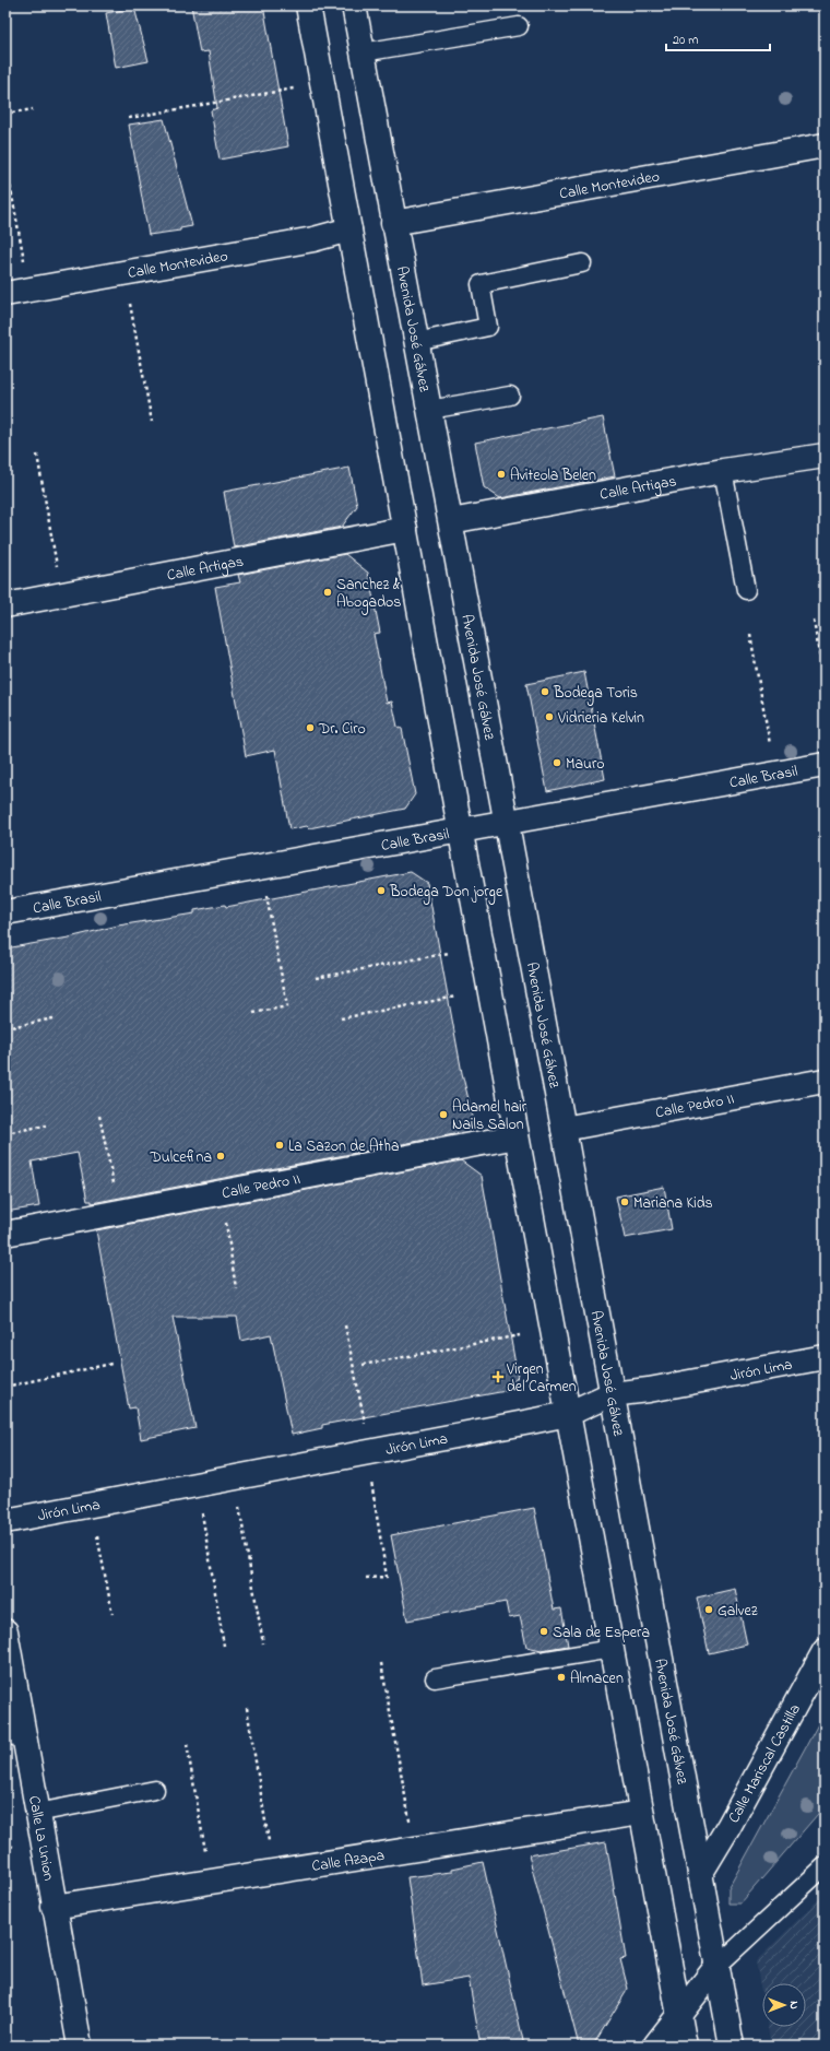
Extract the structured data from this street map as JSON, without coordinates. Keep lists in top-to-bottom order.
{
  "streets": {
    "street": [
      "Calle Montevideo",
      "Avenida José Gálvez",
      "Calle Artigas",
      "Calle Brasil",
      "Calle Pedro II",
      "Jirón Lima",
      "Calle Mariscal Castilla",
      "Calle La Union",
      "Calle Azapa"
    ]
  },
  "crossings": [
    ["Calle Montevideo", "Avenida José Gálvez"],
    ["Avenida José Gálvez", "Calle Artigas"],
    ["Avenida José Gálvez", "Calle Brasil"],
    ["Avenida José Gálvez", "Calle Pedro II"],
    ["Avenida José Gálvez", "Jirón Lima"],
    ["Avenida José Gálvez", "Calle Mariscal Castilla"],
    ["Calle La Union", "Calle Azapa"]
  ],
  "places": {
    "other": [
      "Aviteola Belen",
      "Sanchez & Abogados",
      "Bodega Toris",
      "Vidrieria Kelvin",
      "Dr. Ciro",
      "Mauro",
      "Bodega Don jorge",
      "Adamel hair Nails Salon",
      "La Sazon de Atha",
      "Dulcefina",
      "Mariana Kids",
      "Galvez",
      "Sala de Espera",
      "Almacen"
    ],
    "health": ["Virgen del Carmen"]
  },
  "scale_bar": "20 m",
  "north": "right"
}
